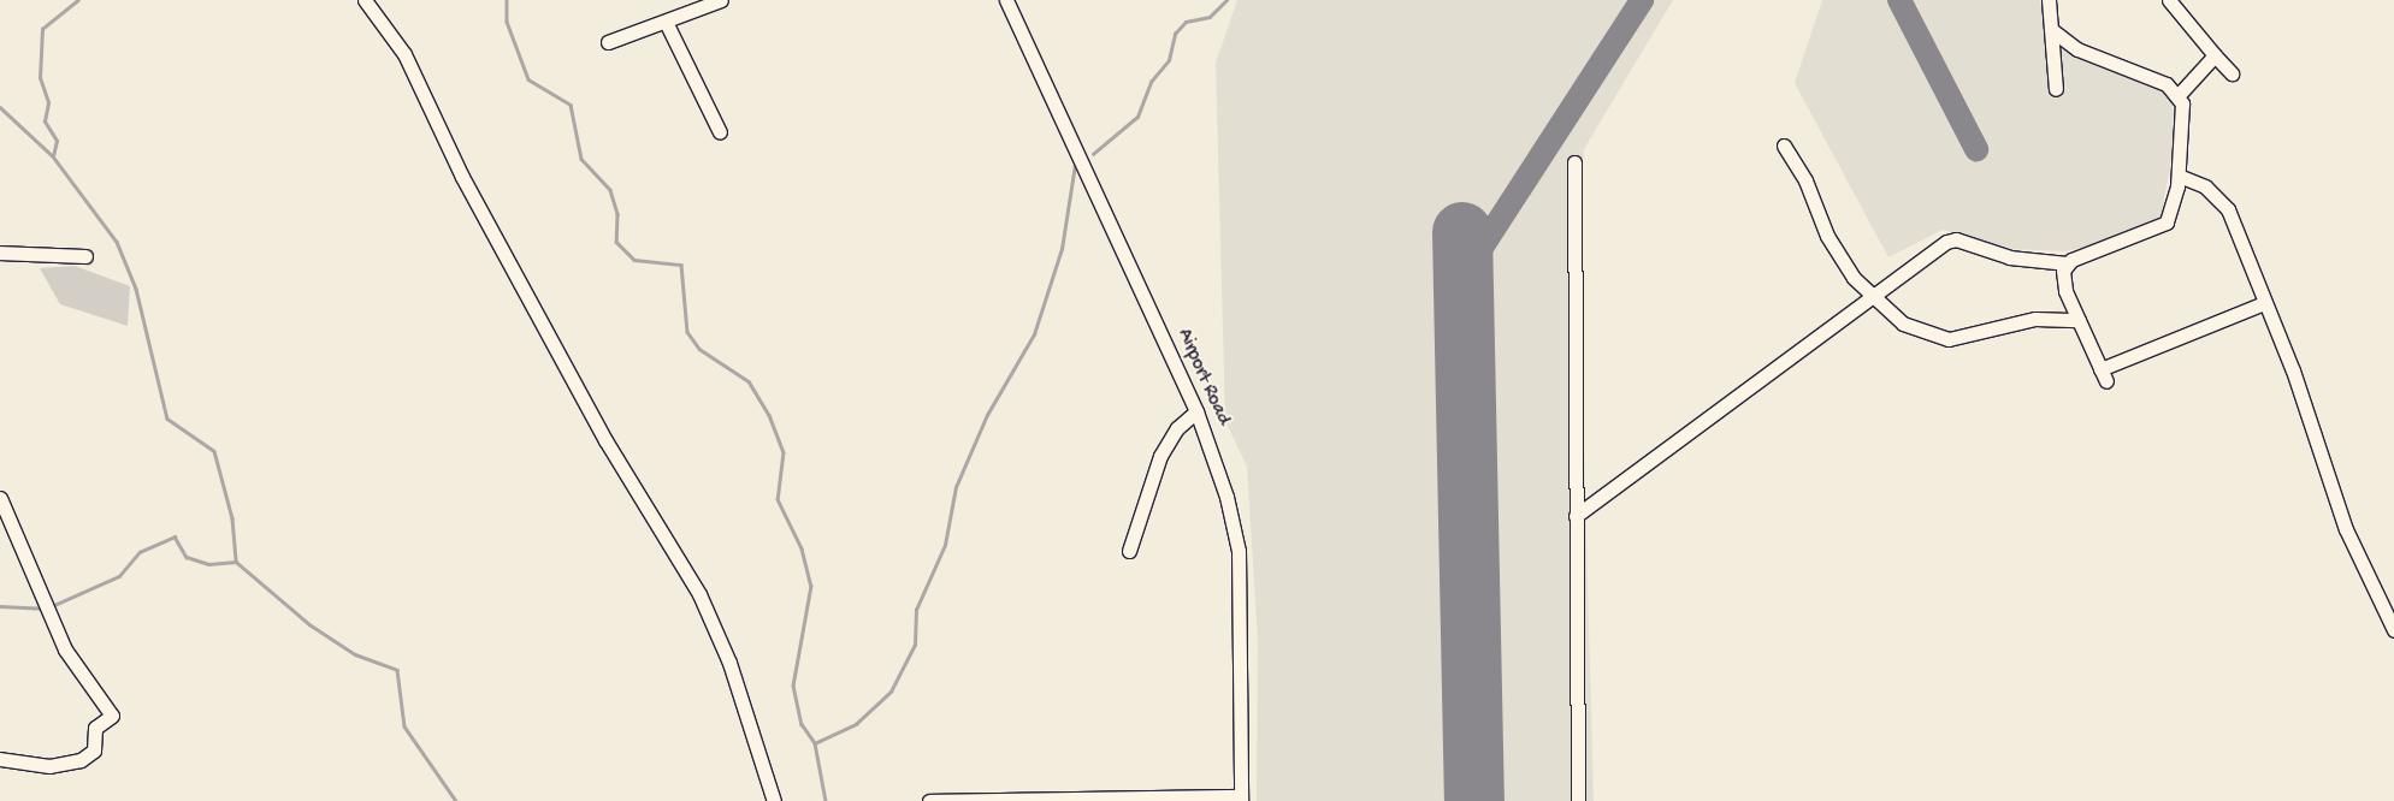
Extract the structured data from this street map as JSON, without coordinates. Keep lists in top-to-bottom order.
{
  "streets": {
    "street": ["Airport Road"]
  }
}
